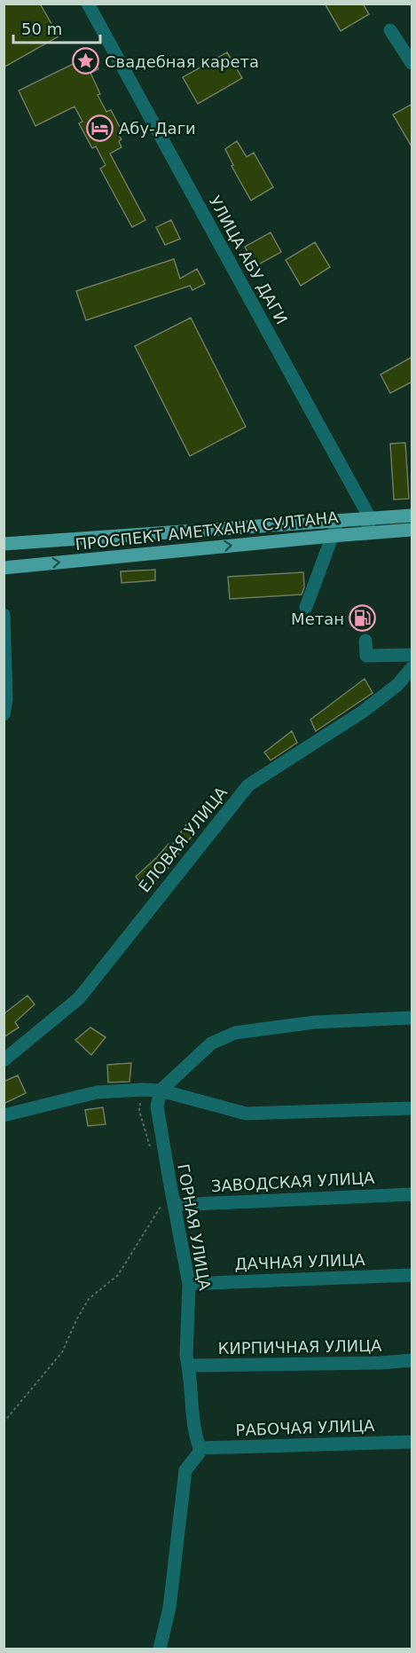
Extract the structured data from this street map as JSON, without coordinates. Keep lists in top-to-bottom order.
{
  "streets": {
    "main road": ["ПРОСПЕКТ АМЕТХАНА СУЛТАНА"],
    "street": [
      "УЛИЦА АБУ ДАГИ",
      "ЕЛОВАЯ УЛИЦА",
      "ЗАВОДСКАЯ УЛИЦА",
      "ГОРНАЯ УЛИЦА",
      "ДАЧНАЯ УЛИЦА",
      "КИРПИЧНАЯ УЛИЦА",
      "РАБОЧАЯ УЛИЦА"
    ]
  },
  "crossings": [
    ["ЗАВОДСКАЯ УЛИЦА", "ГОРНАЯ УЛИЦА"],
    ["ГОРНАЯ УЛИЦА", "ДАЧНАЯ УЛИЦА"],
    ["ГОРНАЯ УЛИЦА", "КИРПИЧНАЯ УЛИЦА"],
    ["ГОРНАЯ УЛИЦА", "РАБОЧАЯ УЛИЦА"]
  ],
  "places": {
    "place": ["Свадебная карета"],
    "hotel": ["Абу-Даги"],
    "fuel station": ["Метан"]
  },
  "scale_bar": "50 m"
}
